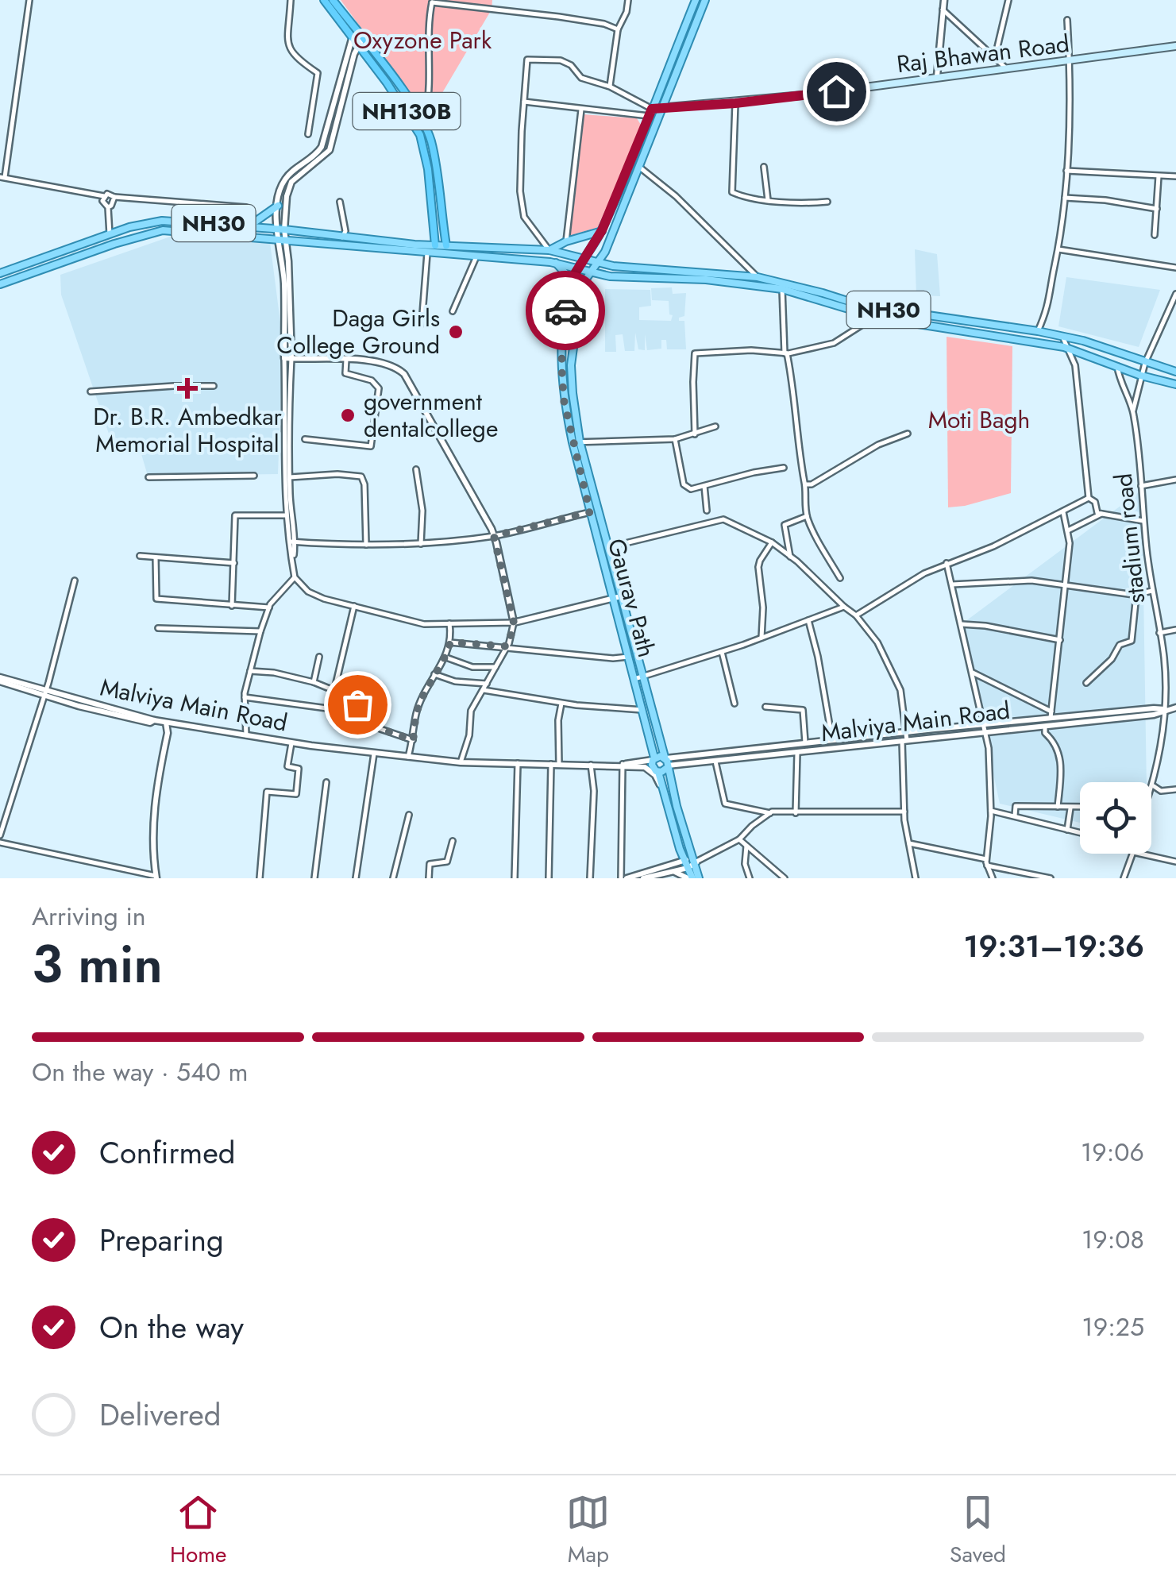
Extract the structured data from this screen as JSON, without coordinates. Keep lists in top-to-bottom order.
{
  "streets": {
    "highway": ["NH130B"],
    "main road": ["Raj Bhawan Road", "NH30", "Gaurav Path"],
    "street": ["stadium road", "Malviya Main Road"]
  },
  "crossings": [
    ["Raj Bhawan Road", "Gaurav Path"],
    ["NH130B", "NH30"],
    ["NH30", "stadium road"],
    ["NH30", "Gaurav Path"],
    ["stadium road", "Malviya Main Road"],
    ["Gaurav Path", "Malviya Main Road"]
  ],
  "parks": ["Oxyzone Park", "Moti Bagh"],
  "places": {
    "other": ["Daga Girls College Ground", "government dentalcollege"],
    "health": ["Dr. B.R. Ambedkar Memorial Hospital"]
  },
  "page": {
    "heading": ["3 min", "Arriving in", "19:31–19:36"],
    "bar": "On the way · 540 m",
    "list": [
      ["Confirmed", "19:06"],
      ["Preparing", "19:08"],
      ["On the way", "19:25"],
      "Delivered"
    ],
    "tabs": ["Home", "Map", "Saved"]
  }
}
